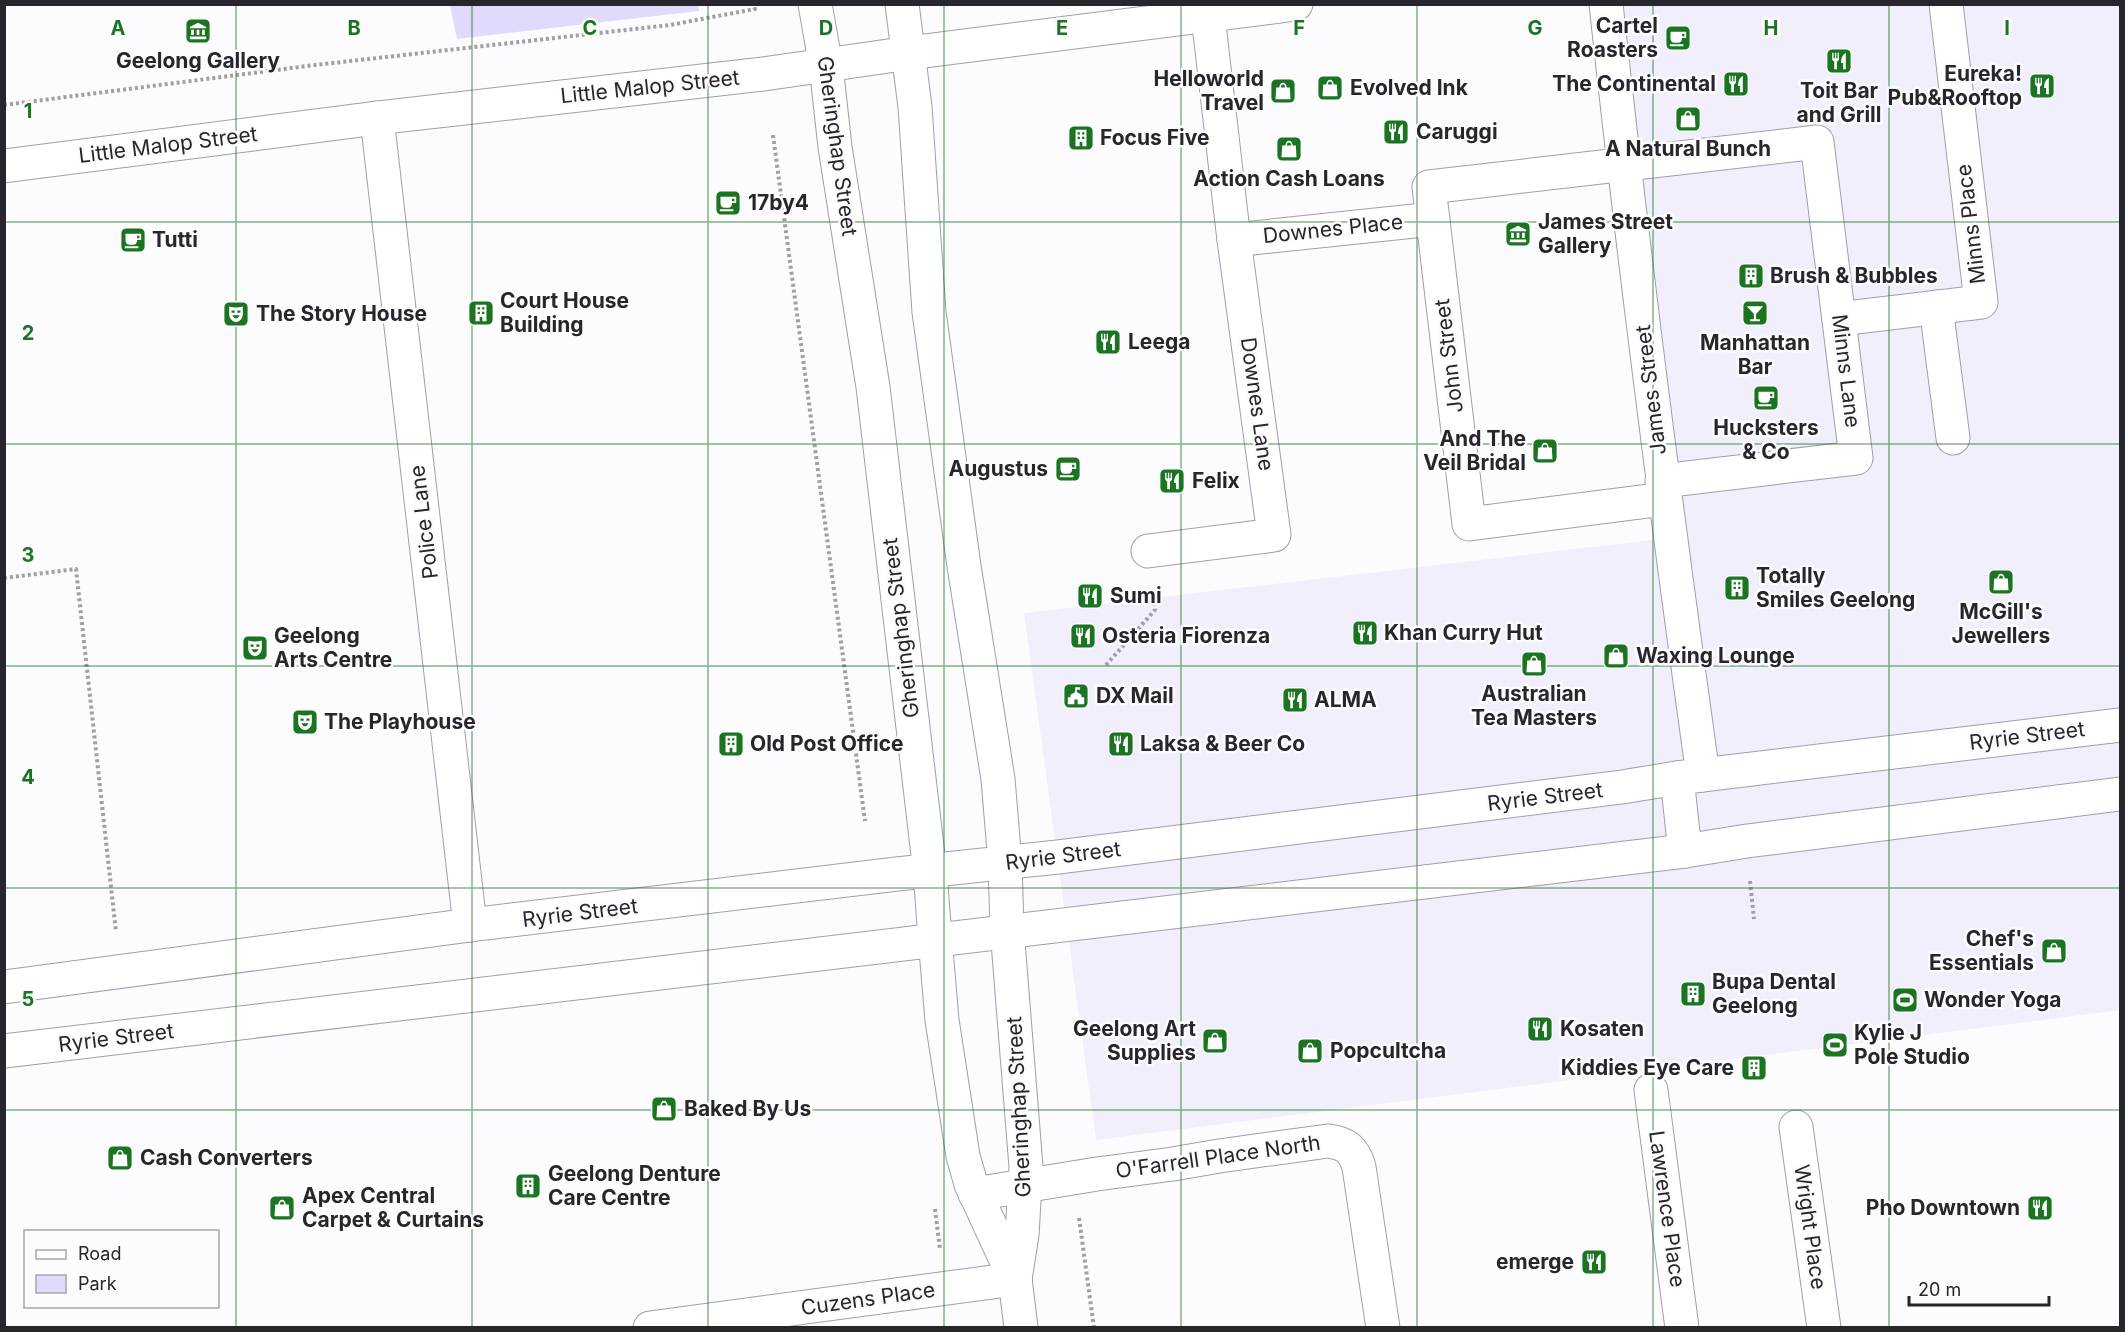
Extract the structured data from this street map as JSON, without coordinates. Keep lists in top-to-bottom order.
{
  "streets": {
    "street": [
      "Little Malop Street",
      "Gheringhap Street",
      "Minns Place",
      "Downes Place",
      "John Street",
      "Minns Lane",
      "James Street",
      "Downes Lane",
      "Police Lane",
      "Ryrie Street",
      "O'Farrell Place North",
      "Lawrence Place",
      "Wright Place",
      "Cuzens Place"
    ]
  },
  "crossings": [
    ["Little Malop Street", "Gheringhap Street"],
    ["Little Malop Street", "Downes Lane"],
    ["Little Malop Street", "Police Lane"],
    ["Gheringhap Street", "Ryrie Street"],
    ["Gheringhap Street", "O'Farrell Place North"],
    ["Gheringhap Street", "Cuzens Place"],
    ["Minns Place", "Minns Lane"],
    ["Downes Place", "John Street"],
    ["Downes Place", "Downes Lane"],
    ["John Street", "Minns Lane"],
    ["John Street", "James Street"],
    ["Minns Lane", "James Street"],
    ["James Street", "Ryrie Street"],
    ["Police Lane", "Ryrie Street"]
  ],
  "places": {
    "museum": ["Geelong Gallery", "James Street Gallery"],
    "cafe": [
      "Cartel Roasters",
      "17by4",
      "Tutti",
      "Hucksters & Co",
      "Augustus"
    ],
    "restaurant": [
      "Toit Bar and Grill",
      "The Continental",
      "Eureka! Pub&Rooftop",
      "Caruggi",
      "Leega",
      "Felix",
      "Sumi",
      "Khan Curry Hut",
      "Osteria Fiorenza",
      "ALMA",
      "Laksa & Beer Co",
      "Kosaten",
      "Pho Downtown",
      "emerge"
    ],
    "shop": [
      "Evolved Ink",
      "Helloworld Travel",
      "A Natural Bunch",
      "Action Cash Loans",
      "And The Veil Bridal",
      "McGill's Jewellers",
      "Waxing Lounge",
      "Australian Tea Masters",
      "Chef's Essentials",
      "Geelong Art Supplies",
      "Popcultcha",
      "Baked By Us",
      "Cash Converters",
      "Apex Central Carpet & Curtains"
    ],
    "building": [
      "Focus Five",
      "Brush & Bubbles",
      "Court House Building",
      "Totally Smiles Geelong",
      "Old Post Office",
      "Bupa Dental Geelong",
      "Kiddies Eye Care",
      "Geelong Denture Care Centre"
    ],
    "bar": ["Manhattan Bar"],
    "theatre": ["The Story House", "Geelong Arts Centre", "The Playhouse"],
    "public building": ["DX Mail"],
    "sports": ["Wonder Yoga", "Kylie J Pole Studio"]
  },
  "legend": ["Road", "Park"],
  "scale_bar": "20 m",
  "grid": {
    "columns": [
      "A",
      "B",
      "C",
      "D",
      "E",
      "F",
      "G",
      "H",
      "I"
    ],
    "rows": [
      "1",
      "2",
      "3",
      "4",
      "5"
    ]
  }
}
